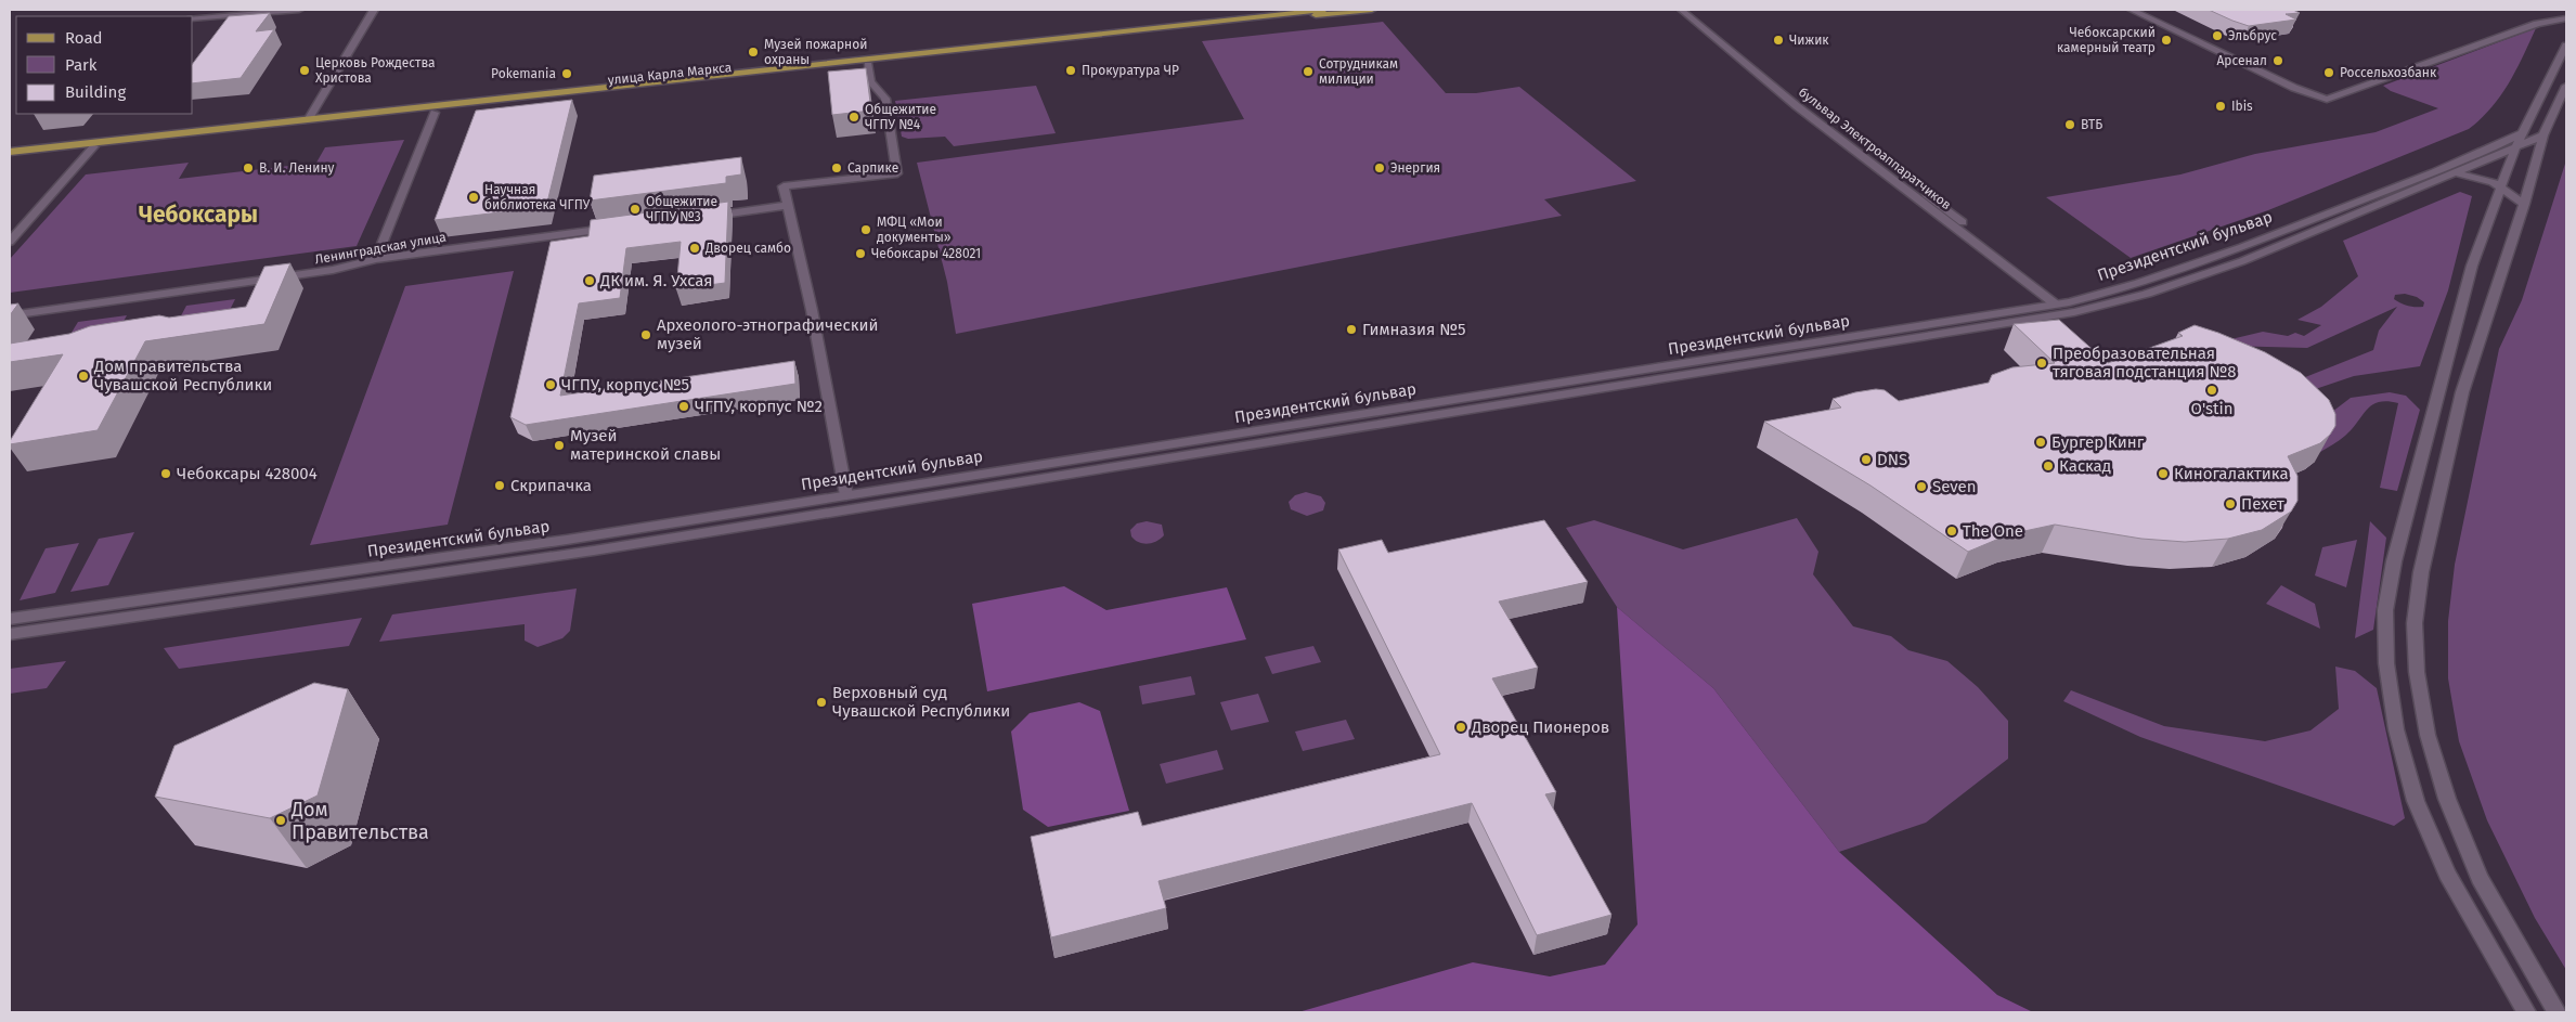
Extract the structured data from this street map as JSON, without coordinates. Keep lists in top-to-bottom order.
{
  "streets": {
    "main road": [
      "улица Карла Маркса",
      "бульвар Электроаппаратчиков",
      "Президентский бульвар",
      "Ленинградская улица"
    ]
  },
  "crossings": [
    ["бульвар Электроаппаратчиков", "Президентский бульвар"]
  ],
  "districts": ["Чебоксары"],
  "places": [
    "Эльбрус",
    "Чижик",
    "Чебоксарский камерный театр",
    "Музей пожарной охраны",
    "Арсенал",
    "Церковь Рождества Христова",
    "Прокуратура ЧР",
    "Сотрудникам милиции",
    "Россельхозбанк",
    "Pokemania",
    "Ibis",
    "Общежитие ЧГПУ №4",
    "ВТБ",
    "В. И. Ленину",
    "Сарпике",
    "Энергия",
    "Научная библиотека ЧГПУ",
    "Общежитие ЧГПУ №3",
    "МФЦ «Мои документы»",
    "Дворец самбо",
    "Чебоксары 428021",
    "ДК им. Я. Ухсая",
    "Гимназия №5",
    "Археолого-этнографический музей",
    "Преобразовательная тяговая подстанция №8",
    "Дом правительства Чувашской Республики",
    "ЧГПУ, корпус №5",
    "O'stin",
    "ЧГПУ, корпус №2",
    "Бургер Кинг",
    "Музей материнской славы",
    "DNS",
    "Каскад",
    "Чебоксары 428004",
    "Киногалактика",
    "Скрипачка",
    "Seven",
    "Пехет",
    "The One",
    "Верховный суд Чувашской Республики",
    "Дворец Пионеров",
    "Дом Правительства"
  ],
  "legend": ["Road", "Park", "Building"]
}
